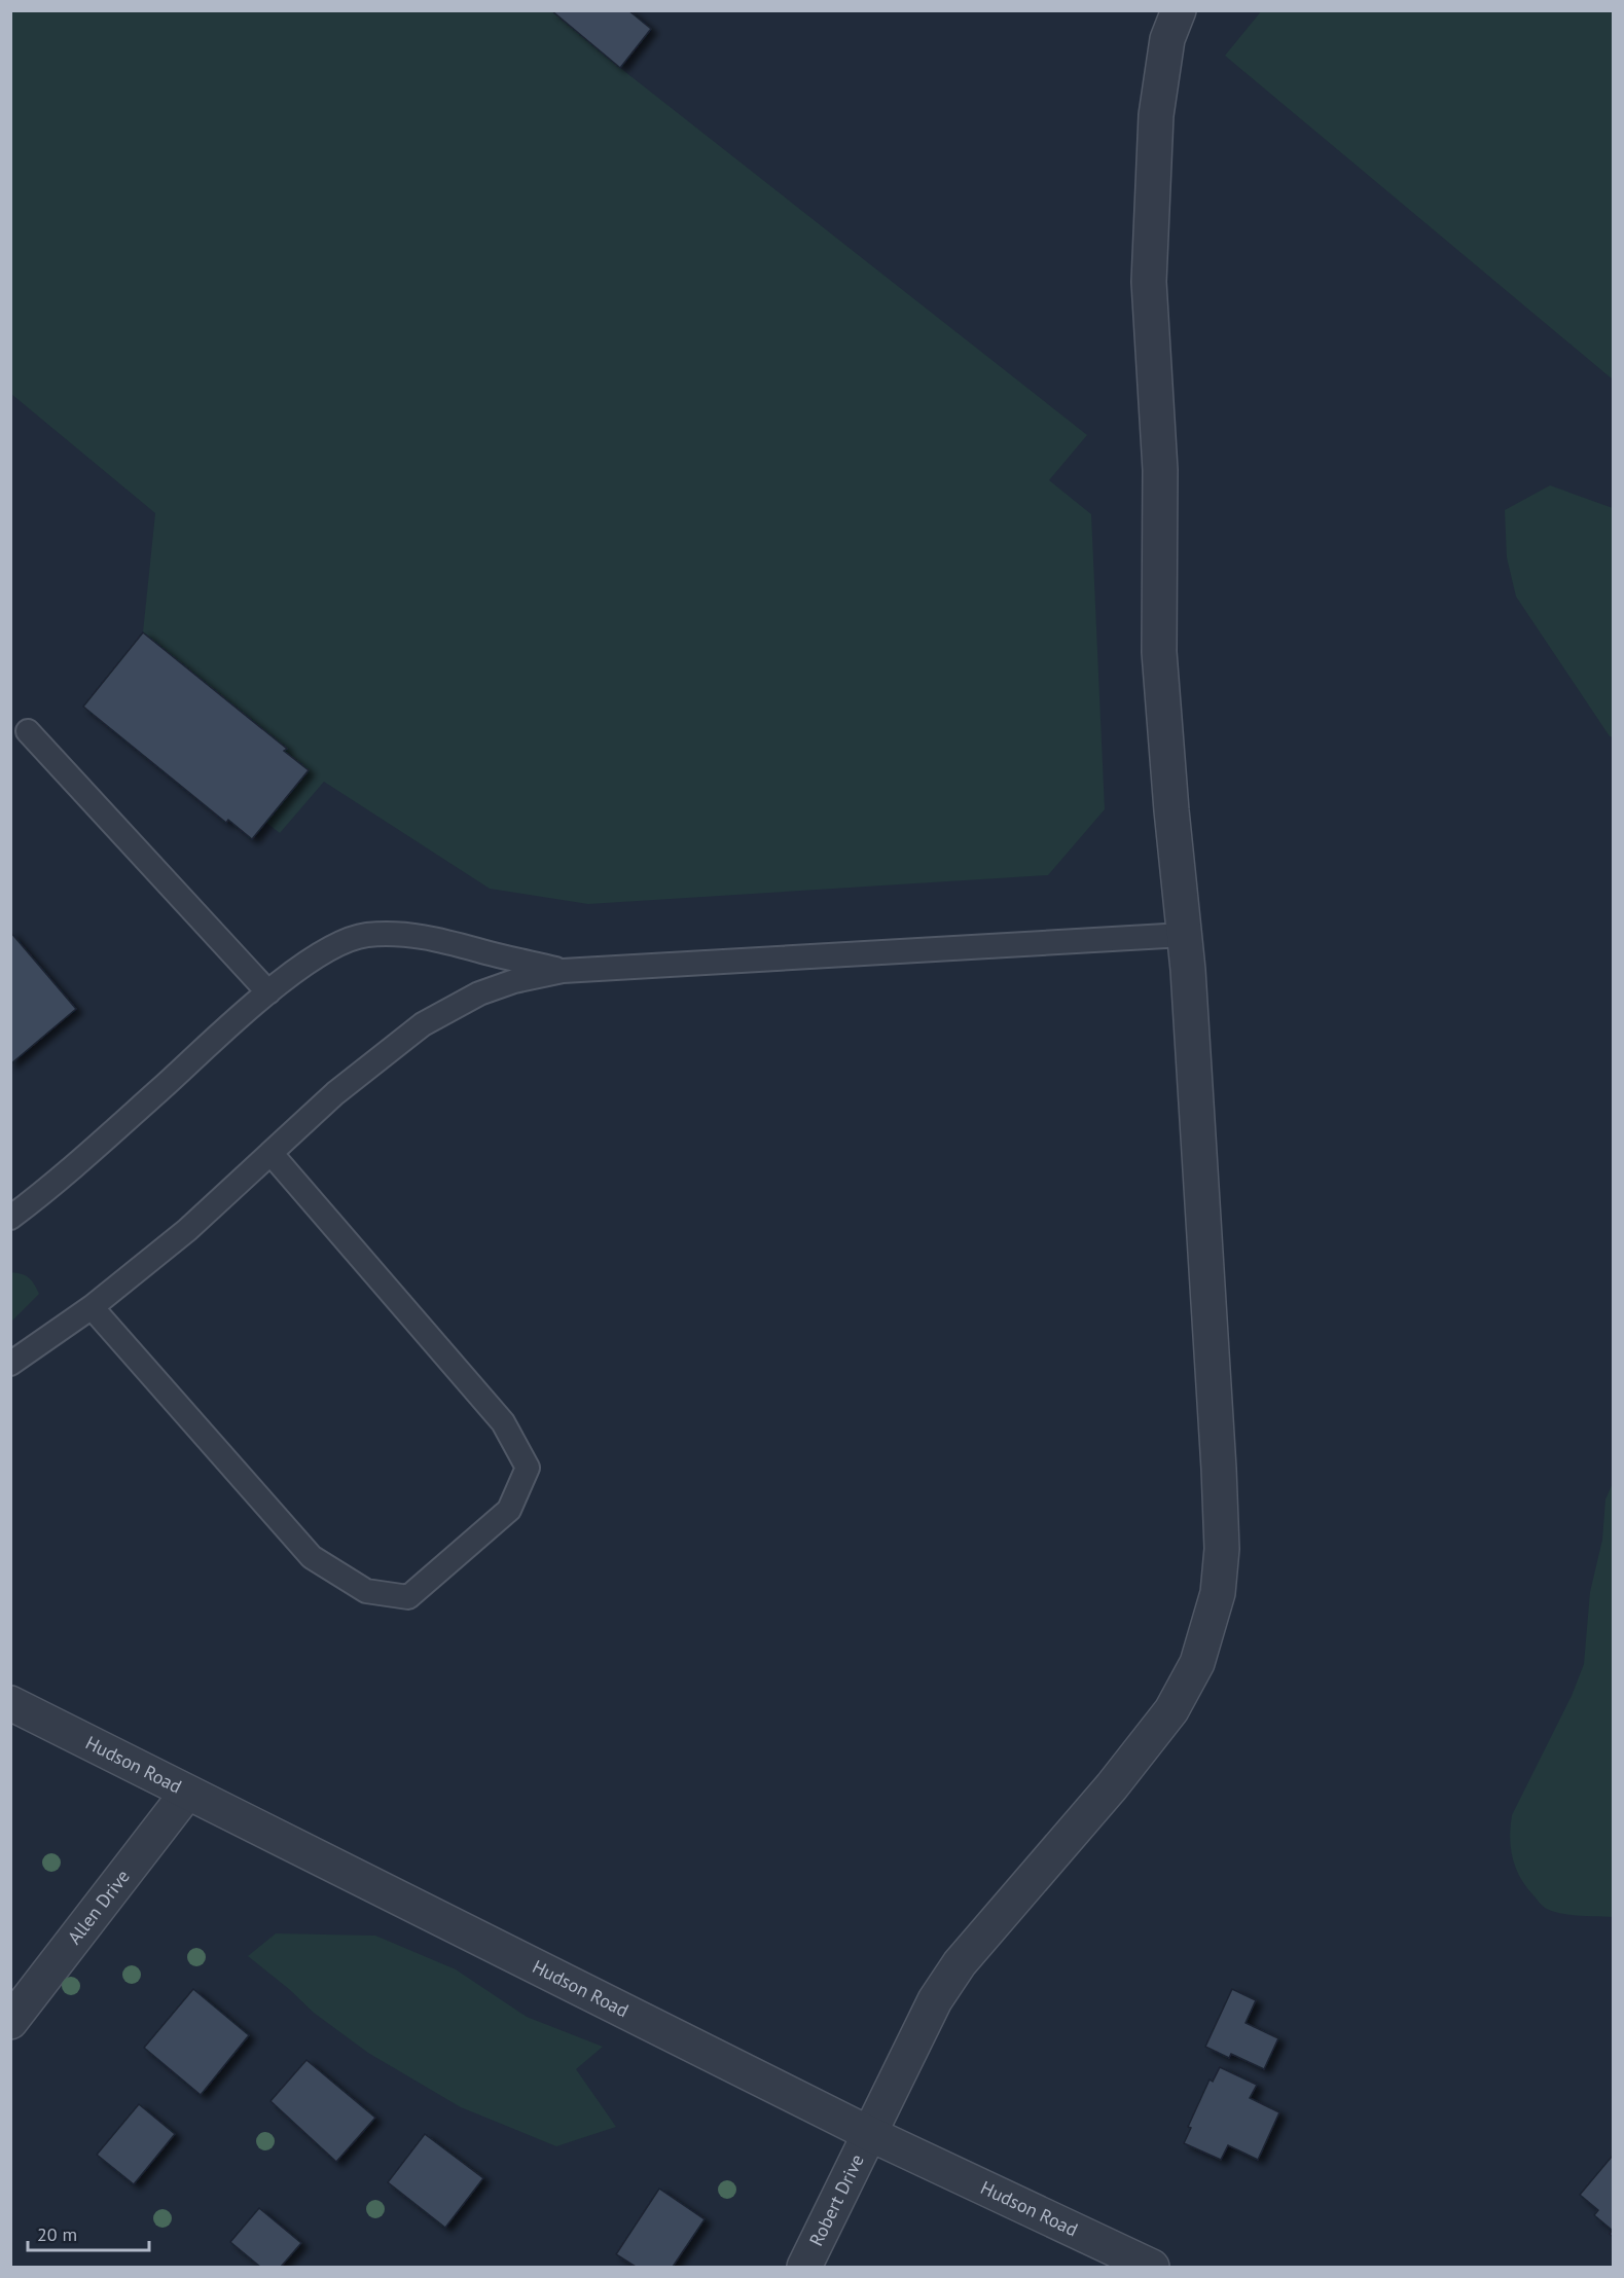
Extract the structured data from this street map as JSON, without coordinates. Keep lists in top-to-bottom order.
{
  "streets": {
    "street": ["Hudson Road", "Allen Drive", "Robert Drive"]
  },
  "crossings": [
    ["Hudson Road", "Allen Drive"],
    ["Hudson Road", "Robert Drive"]
  ],
  "scale_bar": "20 m"
}
